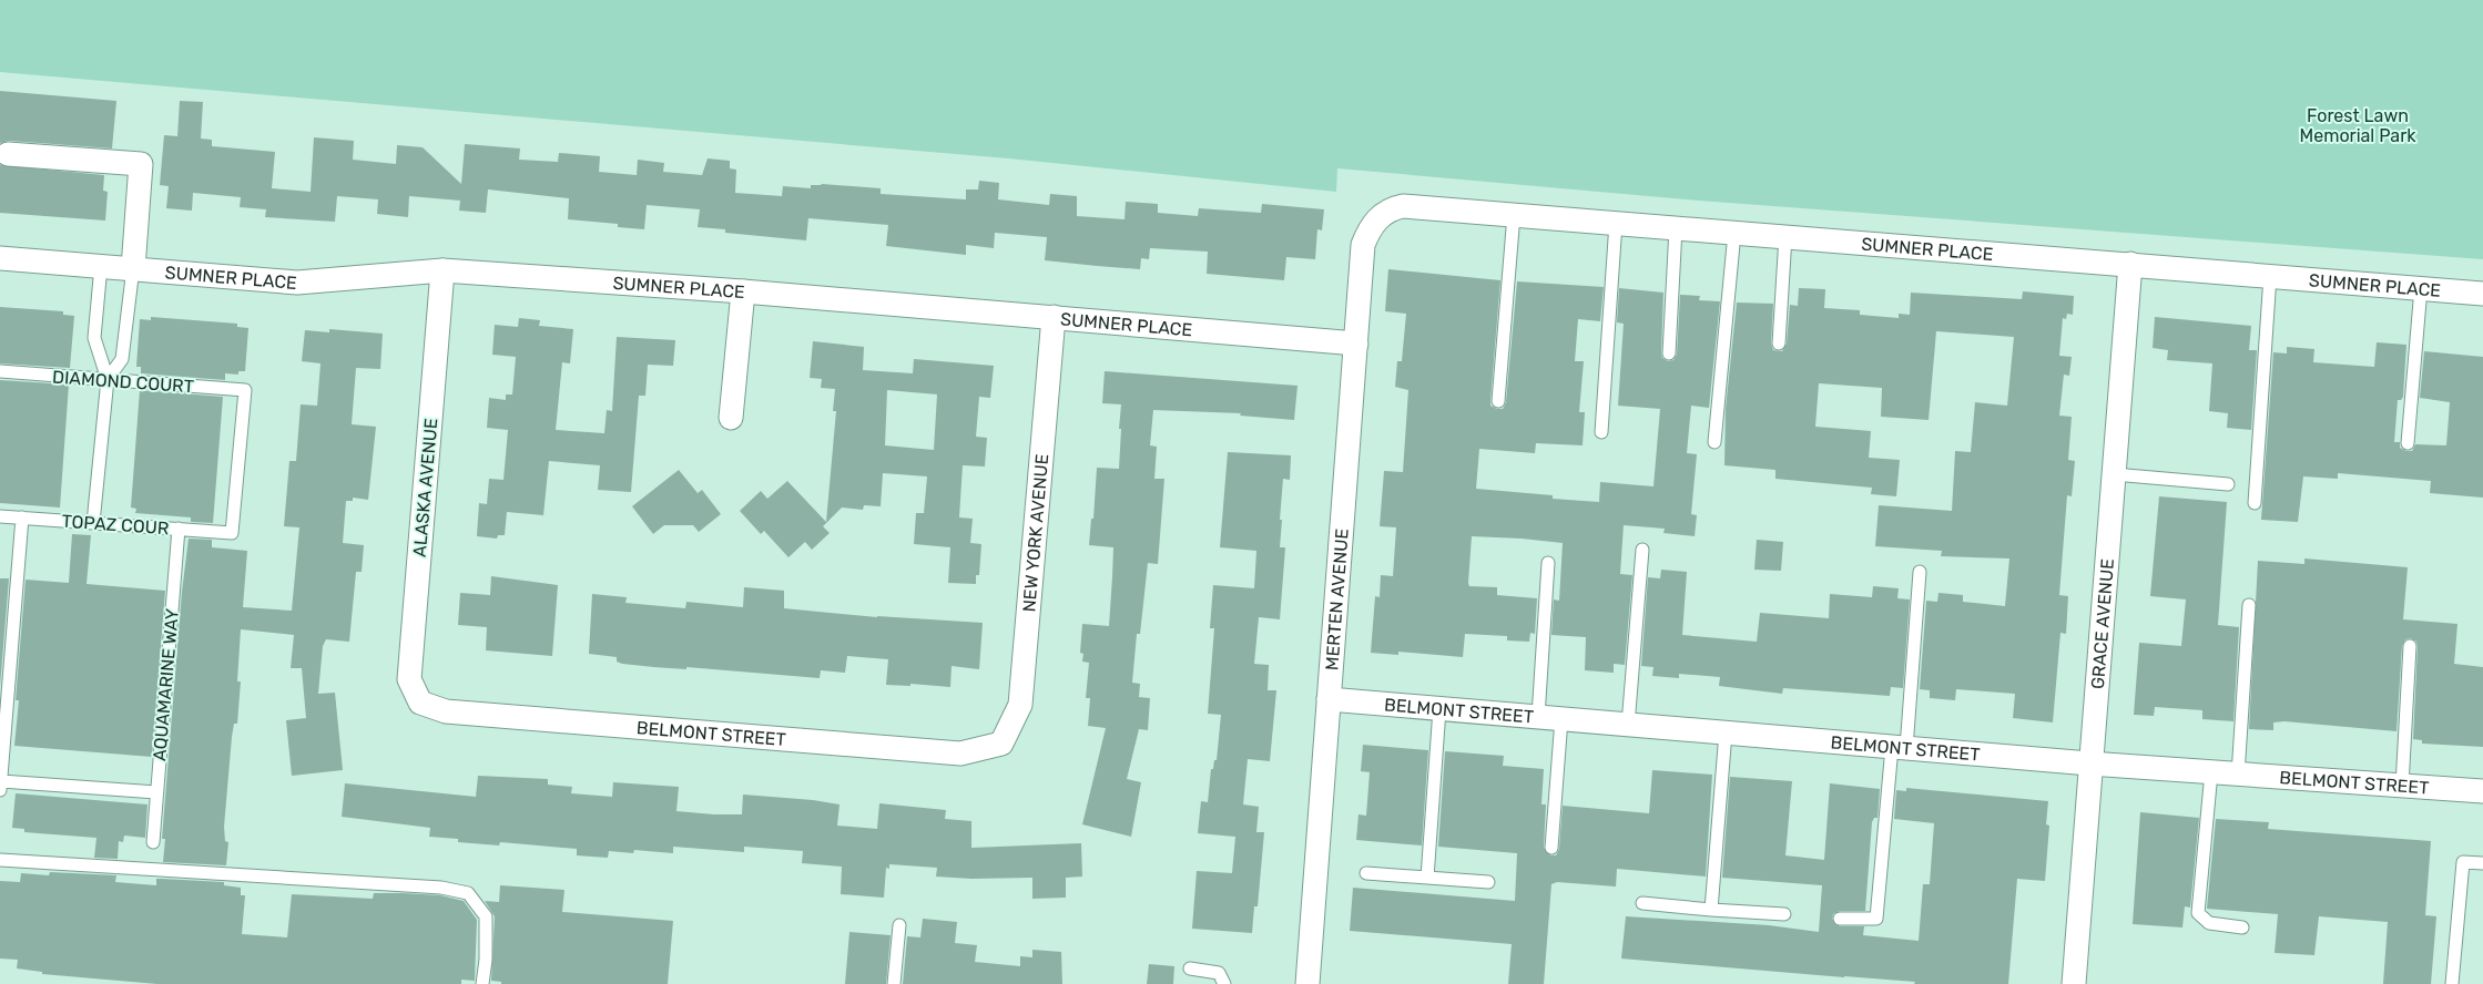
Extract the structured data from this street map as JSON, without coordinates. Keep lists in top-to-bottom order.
{
  "streets": {
    "street": [
      "SUMNER PLACE",
      "ALASKA AVENUE",
      "NEW YORK AVENUE",
      "MERTEN AVENUE",
      "GRACE AVENUE",
      "BELMONT STREET"
    ],
    "lane": ["DIAMOND COURT", "TOPAZ COUR", "AQUAMARINE WAY"]
  },
  "crossings": [
    ["SUMNER PLACE", "ALASKA AVENUE"],
    ["SUMNER PLACE", "NEW YORK AVENUE"],
    ["SUMNER PLACE", "MERTEN AVENUE"],
    ["SUMNER PLACE", "GRACE AVENUE"],
    ["DIAMOND COURT", "TOPAZ COUR"],
    ["ALASKA AVENUE", "BELMONT STREET"],
    ["TOPAZ COUR", "AQUAMARINE WAY"],
    ["NEW YORK AVENUE", "BELMONT STREET"],
    ["MERTEN AVENUE", "BELMONT STREET"],
    ["GRACE AVENUE", "BELMONT STREET"]
  ],
  "parks": ["Forest Lawn Memorial Park"]
}
